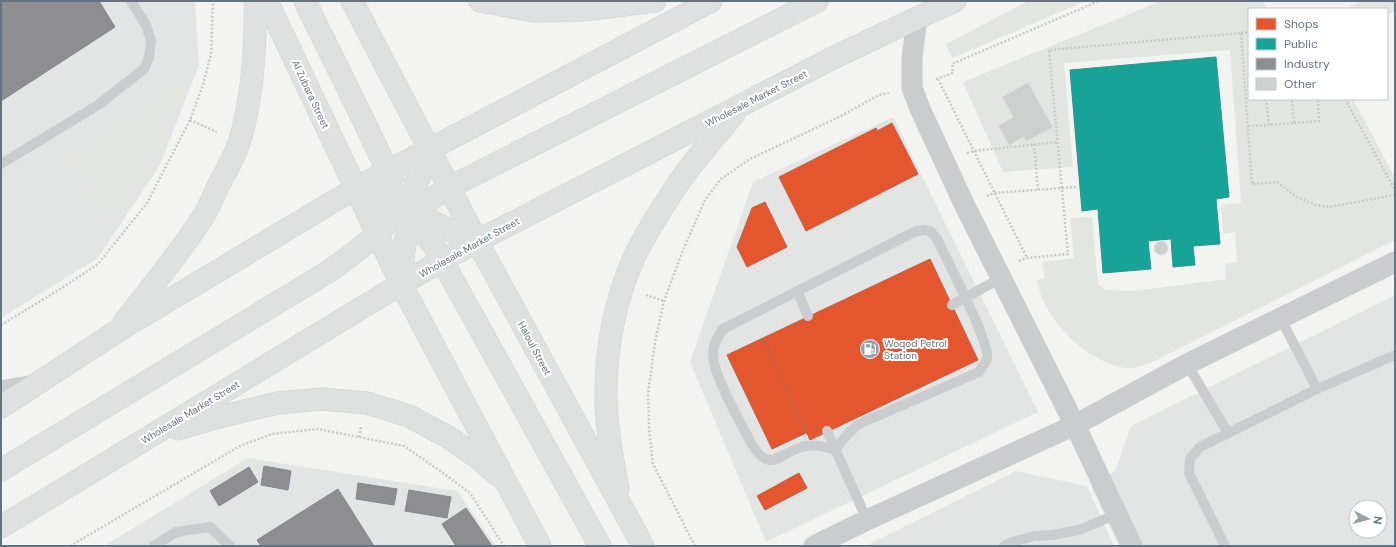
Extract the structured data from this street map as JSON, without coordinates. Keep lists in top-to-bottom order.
{
  "streets": {
    "main road": ["Al Zubara Street", "Wholesale Market Street", "Haloul Street"]
  },
  "crossings": [
    ["Wholesale Market Street", "Haloul Street"]
  ],
  "places": {
    "fuel station": ["Woqod Petrol Station"]
  },
  "legend": [
    "Shops",
    "Public",
    "Industry",
    "Other"
  ],
  "north": "right"
}
